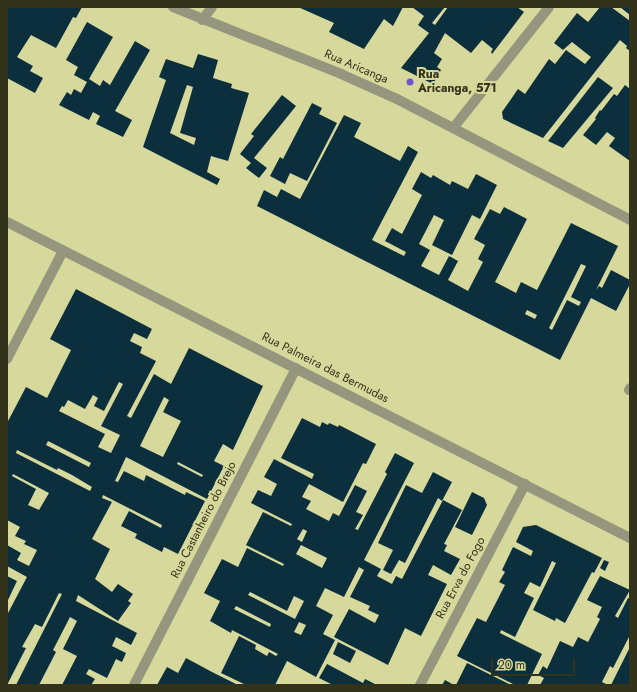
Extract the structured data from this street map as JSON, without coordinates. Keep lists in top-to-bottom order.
{
  "streets": {
    "street": [
      "Rua Aricanga",
      "Rua Palmeira das Bermudas",
      "Rua Castanheiro do Brejo",
      "Rua Erva do Fogo"
    ]
  },
  "crossings": [
    ["Rua Palmeira das Bermudas", "Rua Castanheiro do Brejo"],
    ["Rua Palmeira das Bermudas", "Rua Erva do Fogo"]
  ],
  "places": ["Rua Aricanga, 571"],
  "scale_bar": "20 m"
}
